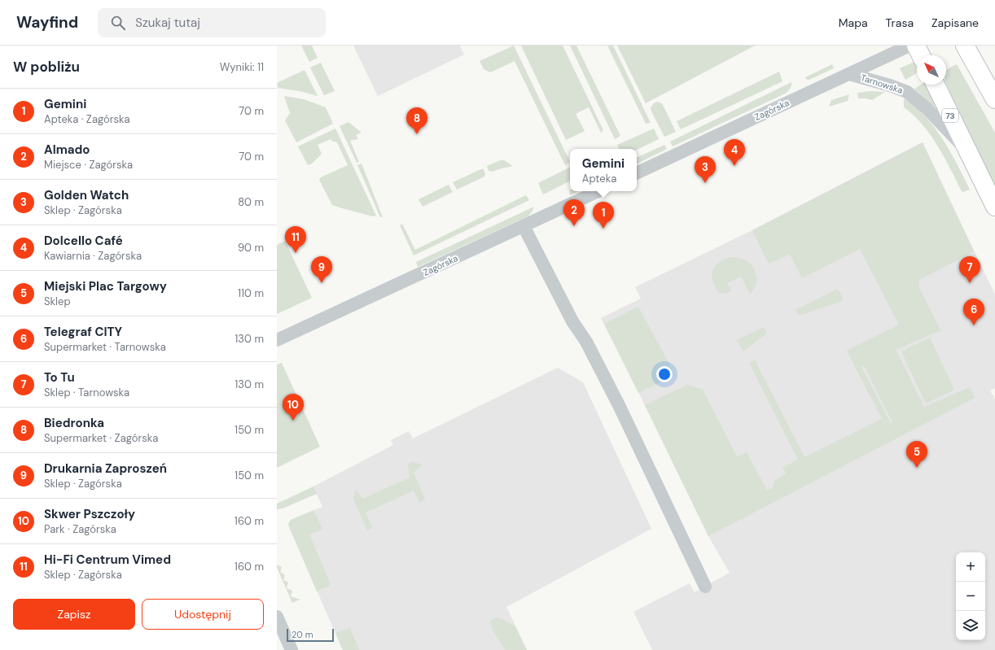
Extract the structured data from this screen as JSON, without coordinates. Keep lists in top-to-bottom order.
{
  "streets": {
    "main road": ["Tarnowska", "73"],
    "street": ["Zagórska"]
  },
  "crossings": [
    ["Tarnowska", "Zagórska"]
  ],
  "scale_bar": "20 m",
  "north": "top left",
  "page": {
    "header": "Wayfind",
    "search": "Szukaj tutaj",
    "nav": ["Mapa", "Trasa", "Zapisane"],
    "heading": ["W pobliżu", "Wyniki: 11"],
    "list": [
      {
        "mark": "1",
        "name": "Gemini",
        "note": "Apteka · Zagórska",
        "value": "70 m"
      },
      {
        "mark": "2",
        "name": "Almado",
        "note": "Miejsce · Zagórska",
        "value": "70 m"
      },
      {
        "mark": "3",
        "name": "Golden Watch",
        "note": "Sklep · Zagórska",
        "value": "80 m"
      },
      {
        "mark": "4",
        "name": "Dolcello Café",
        "note": "Kawiarnia · Zagórska",
        "value": "90 m"
      },
      {
        "mark": "5",
        "name": "Miejski Plac Targowy",
        "note": "Sklep",
        "value": "110 m"
      },
      {
        "mark": "6",
        "name": "Telegraf CITY",
        "note": "Supermarket · Tarnowska",
        "value": "130 m"
      },
      {
        "mark": "7",
        "name": "To Tu",
        "note": "Sklep · Tarnowska",
        "value": "130 m"
      },
      {
        "mark": "8",
        "name": "Biedronka",
        "note": "Supermarket · Zagórska",
        "value": "150 m"
      },
      {
        "mark": "9",
        "name": "Drukarnia Zaproszeń",
        "note": "Sklep · Zagórska",
        "value": "150 m"
      },
      {
        "mark": "10",
        "name": "Skwer Pszczoły",
        "note": "Park · Zagórska",
        "value": "160 m"
      },
      {
        "mark": "11",
        "name": "Hi-Fi Centrum Vimed",
        "note": "Sklep · Zagórska",
        "value": "160 m"
      }
    ],
    "pins": [
      "8",
      "4",
      "3",
      "2",
      "1",
      "11",
      "7",
      "9",
      "6",
      "10",
      "5"
    ],
    "popup": ["Gemini", "Apteka"],
    "map_buttons": ["+", "−"],
    "buttons": ["Zapisz", "Udostępnij"],
    "scale": "20 m"
  }
}
